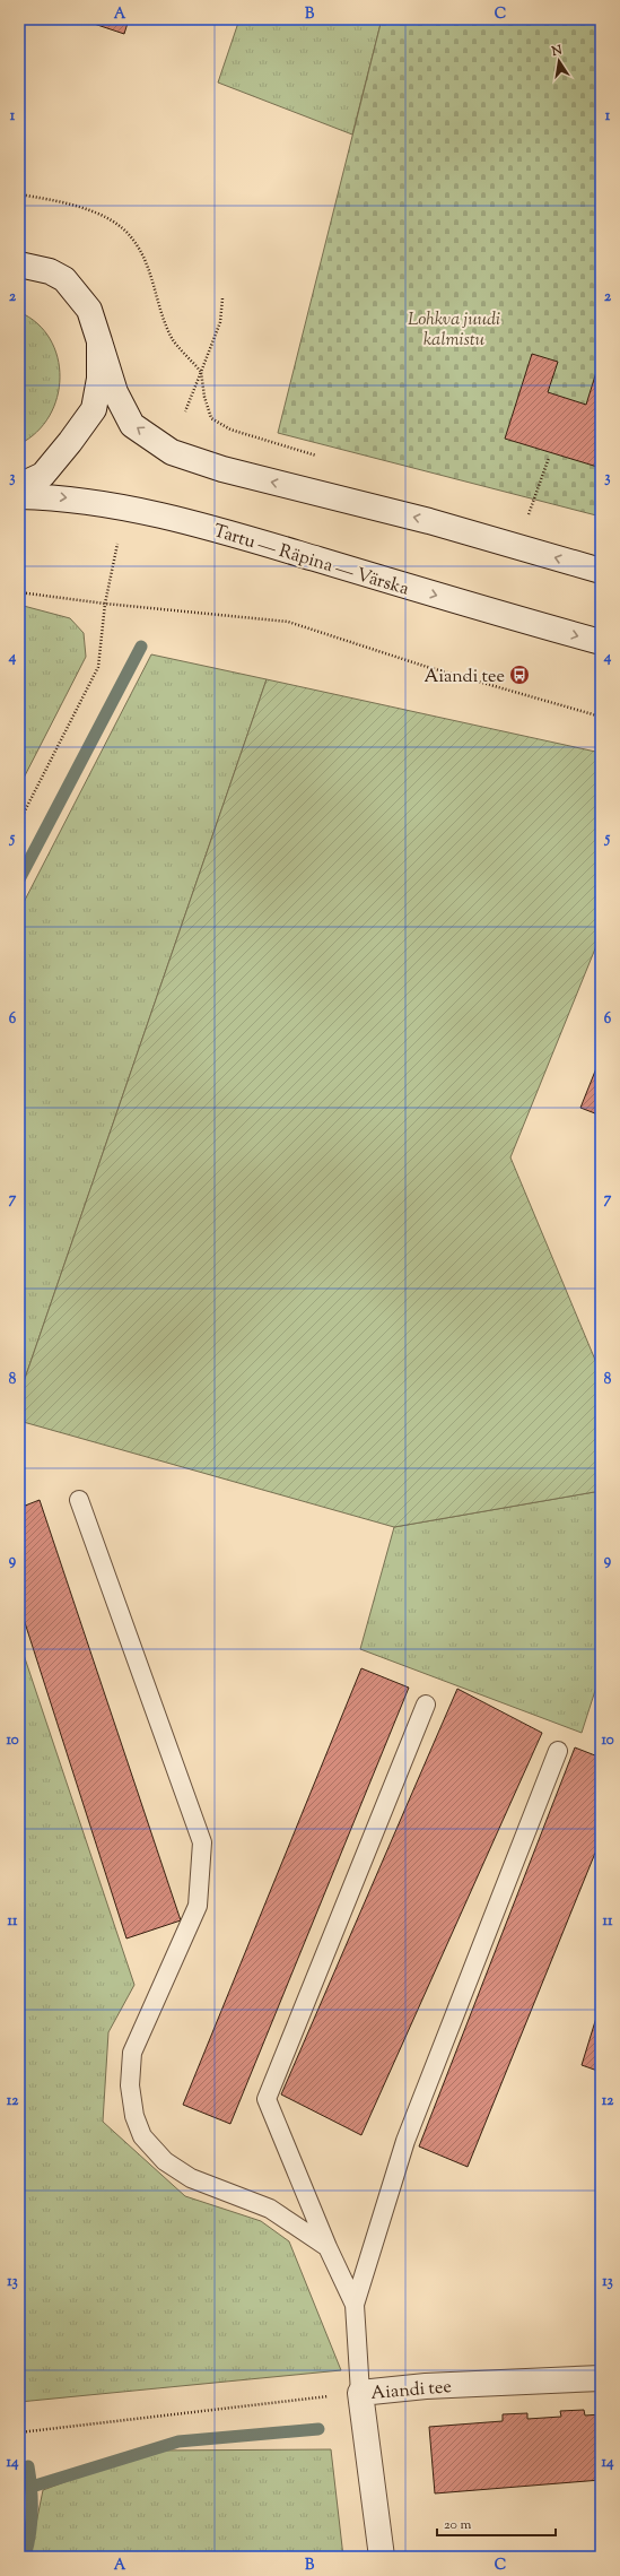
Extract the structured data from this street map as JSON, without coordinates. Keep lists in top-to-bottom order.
{
  "streets": {
    "main road": ["Tartu — Räpina — Värska", "Aiandi tee"]
  },
  "parks": ["Lohkva juudi kalmistu"],
  "places": {
    "bus stop": ["Aiandi tee"]
  },
  "scale_bar": "20 m",
  "north": "top",
  "grid": {
    "columns": ["A", "B", "C"],
    "rows": [
      "1",
      "2",
      "3",
      "4",
      "5",
      "6",
      "7",
      "8",
      "9",
      "10",
      "11",
      "12",
      "13",
      "14"
    ]
  }
}
